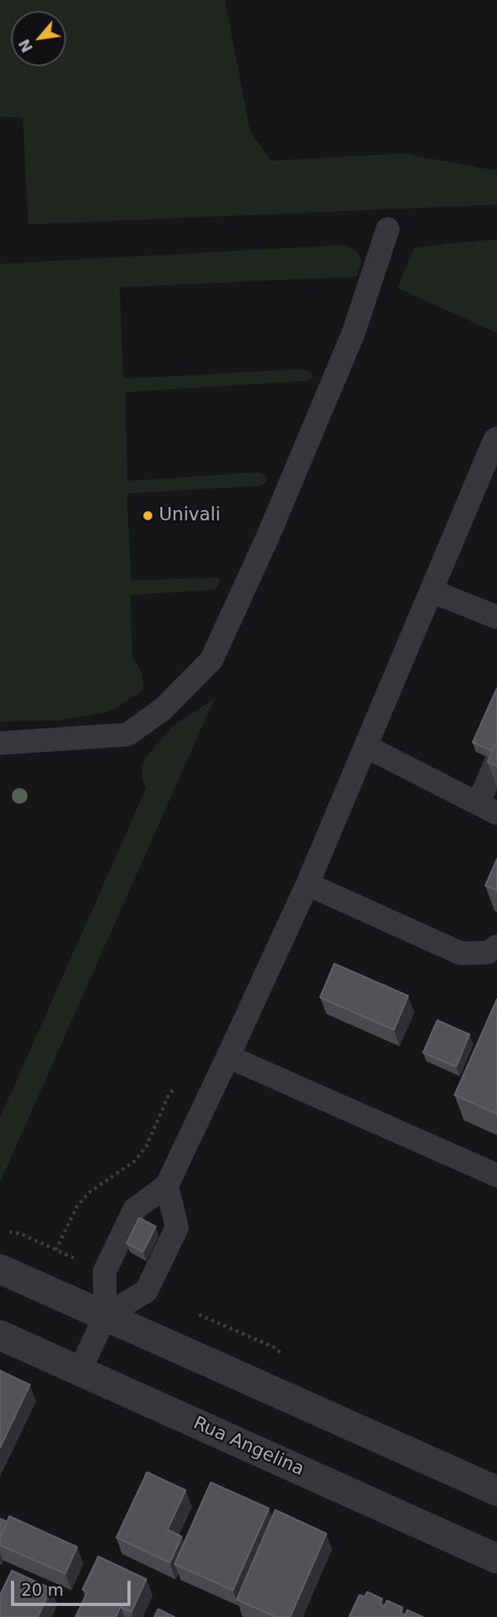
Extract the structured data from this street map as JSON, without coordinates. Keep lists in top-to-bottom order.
{
  "streets": {
    "street": ["Rua Angelina"]
  },
  "places": ["Univali"],
  "scale_bar": "20 m",
  "north": "bottom left"
}
